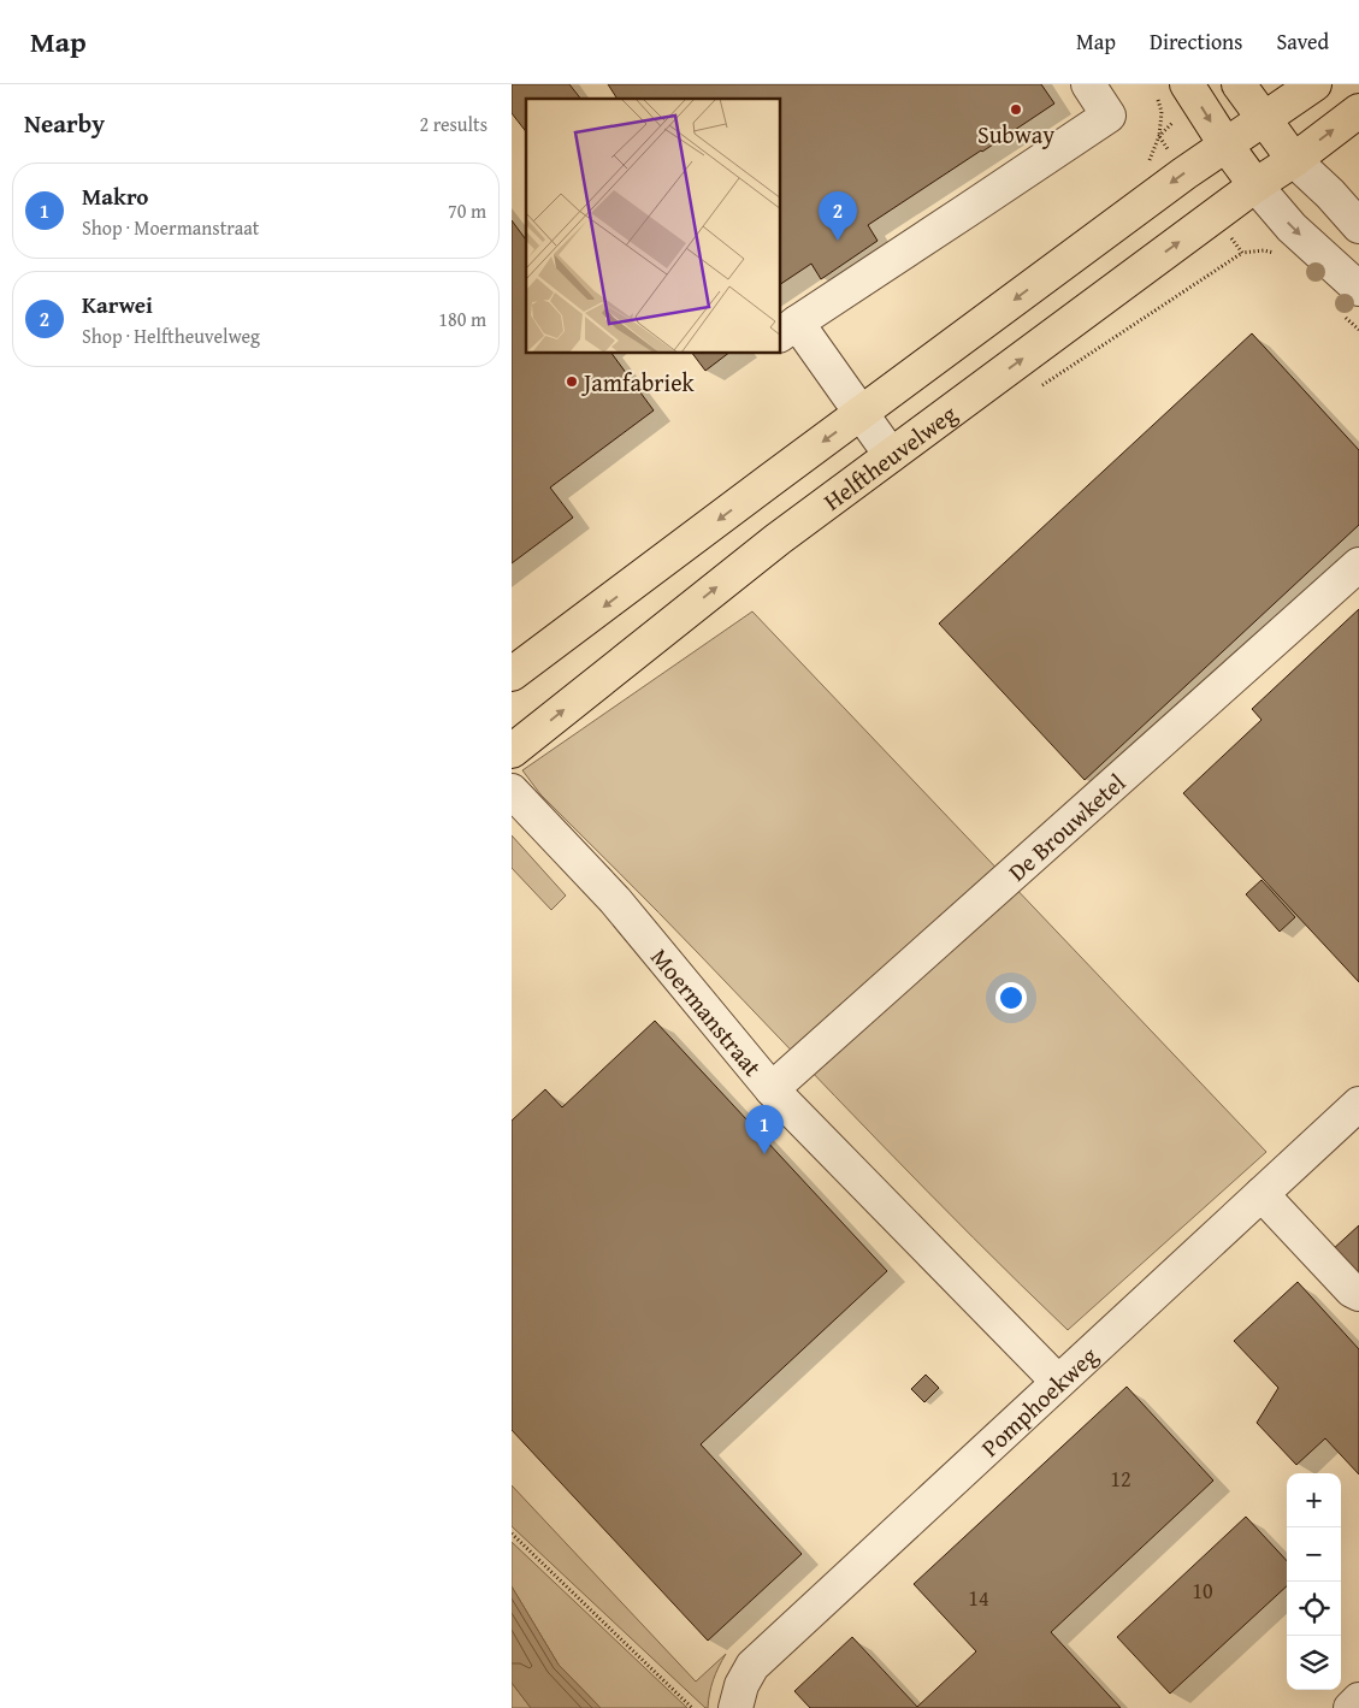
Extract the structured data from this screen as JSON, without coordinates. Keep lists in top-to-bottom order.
{
  "streets": {
    "main road": ["Helftheuvelweg"],
    "street": ["De Brouwketel", "Moermanstraat", "Pomphoekweg"]
  },
  "crossings": [
    ["De Brouwketel", "Moermanstraat"],
    ["Moermanstraat", "Pomphoekweg"]
  ],
  "places": ["Subway", "Jamfabriek"],
  "house_numbers": ["12", "10", "14"],
  "page": {
    "header": "Map",
    "nav": ["Map", "Directions", "Saved"],
    "heading": ["Nearby", "2 results"],
    "list": [
      {
        "mark": "1",
        "name": "Makro",
        "note": "Shop · Moermanstraat",
        "value": "70 m"
      },
      {
        "mark": "2",
        "name": "Karwei",
        "note": "Shop · Helftheuvelweg",
        "value": "180 m"
      }
    ],
    "pins": ["2", "1"],
    "map_buttons": ["+", "−"]
  }
}
